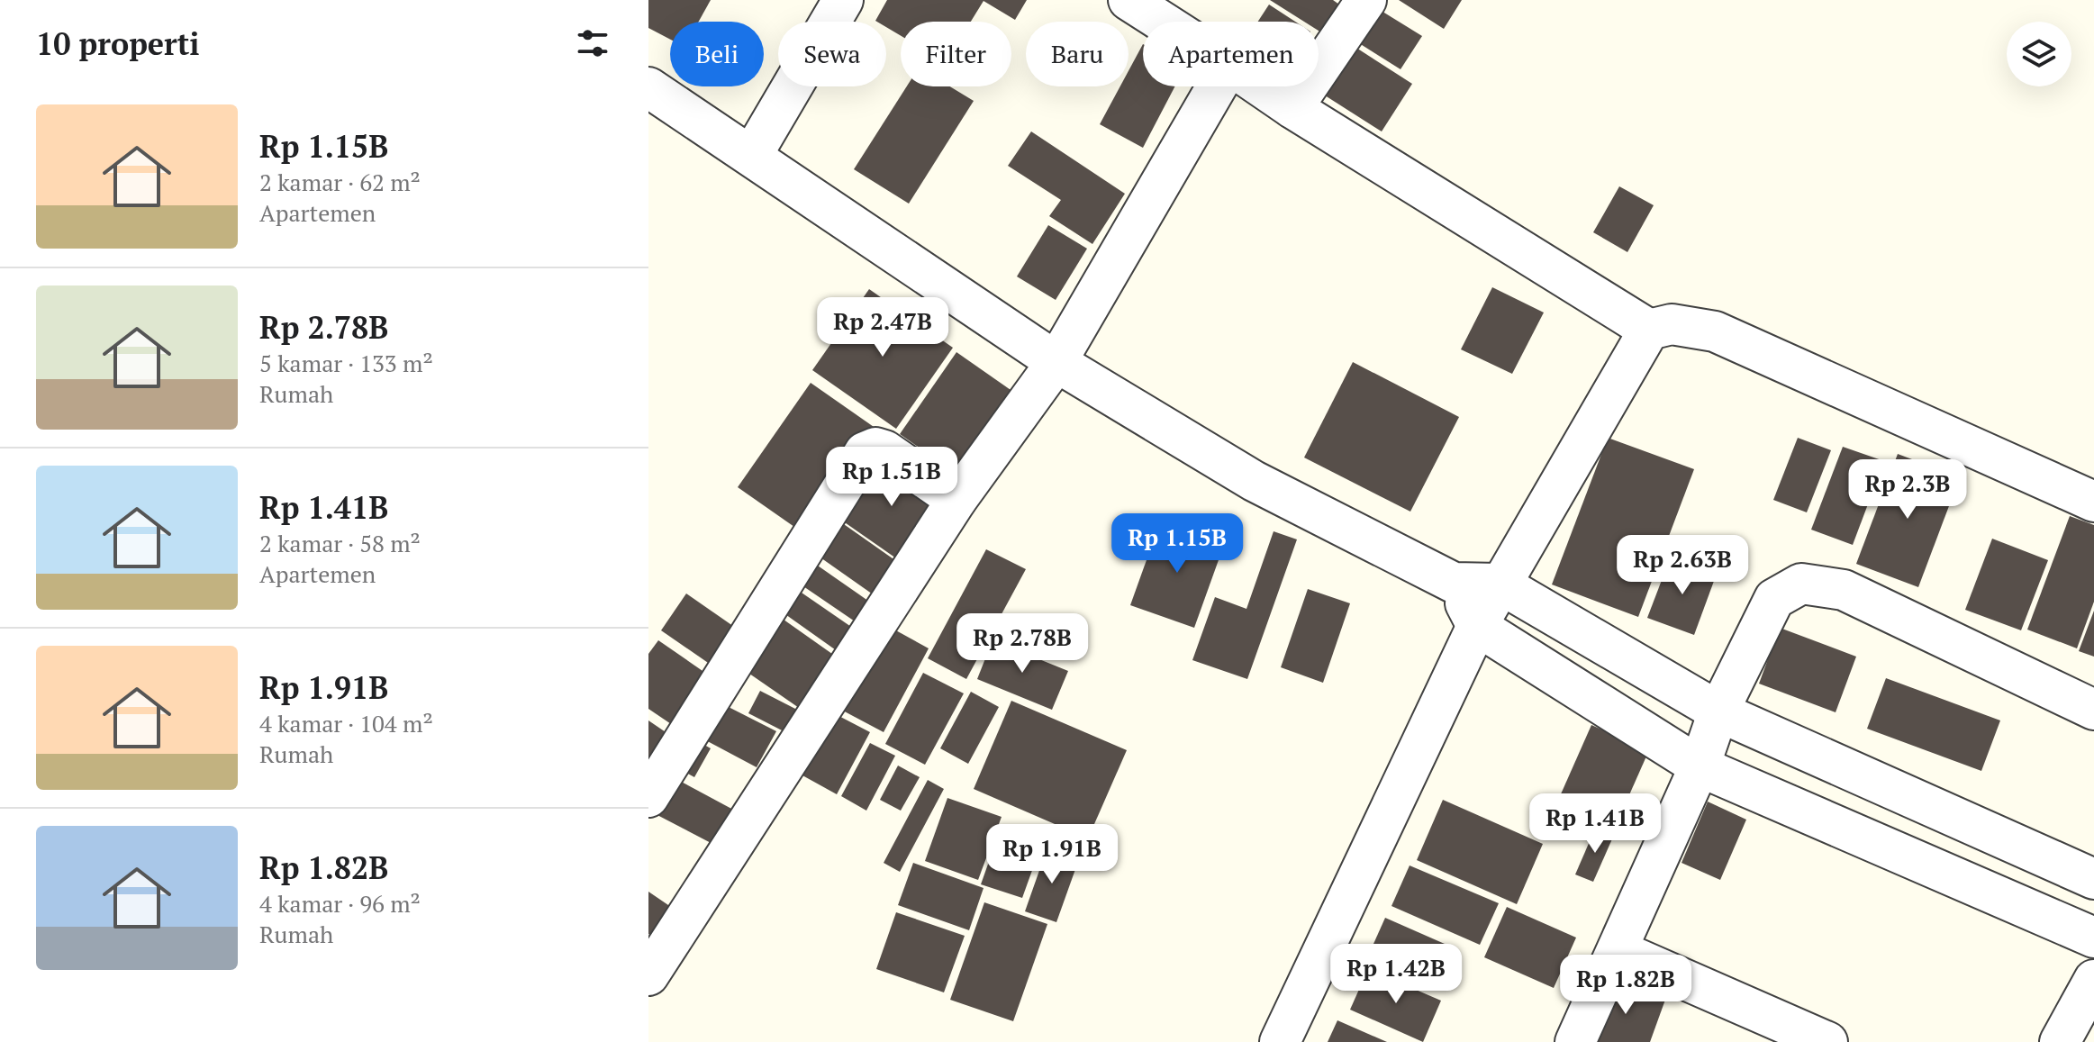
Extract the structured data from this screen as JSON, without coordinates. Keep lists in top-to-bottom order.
{
  "page": {
    "heading": "10 properti",
    "chip": [
      "Beli",
      "Sewa",
      "Filter",
      "Baru",
      "Apartemen"
    ],
    "list": [
      {
        "name": "Rp 1.15B",
        "note": "2 kamar · 62 m² · Apartemen"
      },
      {
        "name": "Rp 2.78B",
        "note": "5 kamar · 133 m² · Rumah"
      },
      {
        "name": "Rp 1.41B",
        "note": "2 kamar · 58 m² · Apartemen"
      },
      {
        "name": "Rp 1.91B",
        "note": "4 kamar · 104 m² · Rumah"
      },
      {
        "name": "Rp 1.82B",
        "note": "4 kamar · 96 m² · Rumah"
      }
    ],
    "price": [
      "Rp 2.47B",
      "Rp 1.51B",
      "Rp 2.3B",
      "Rp 1.15B",
      "Rp 2.63B",
      "Rp 2.78B",
      "Rp 1.41B",
      "Rp 1.91B",
      "Rp 1.42B",
      "Rp 1.82B"
    ]
  }
}
